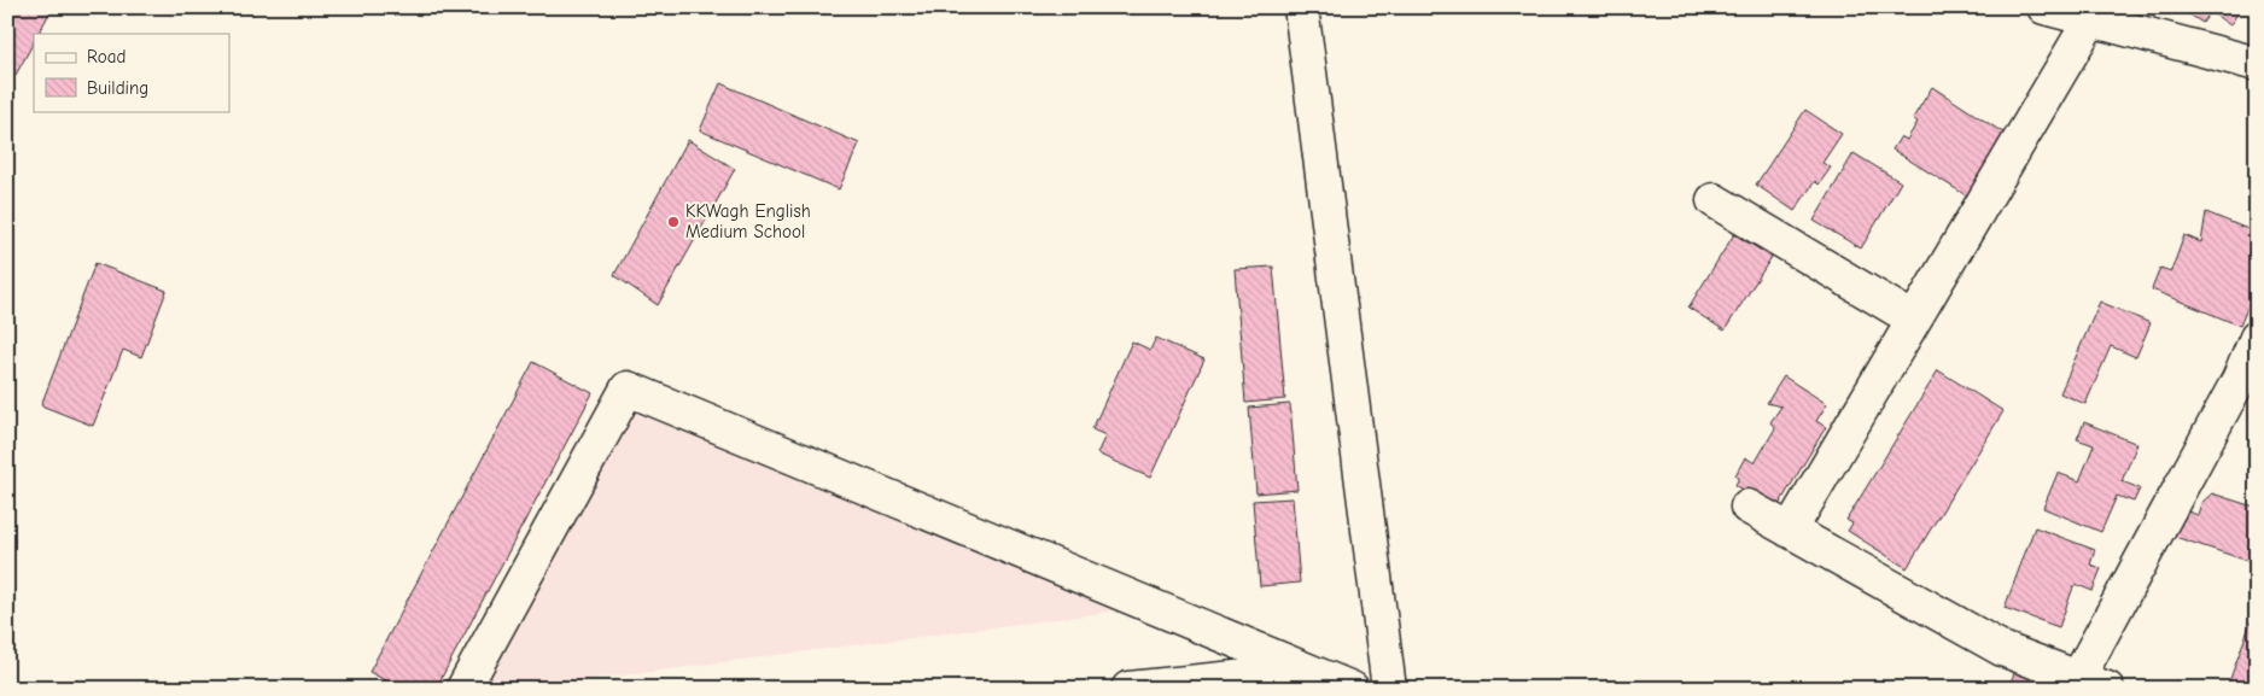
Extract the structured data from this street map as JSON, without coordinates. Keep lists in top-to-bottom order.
{
  "places": ["KKWagh English Medium School"],
  "legend": ["Road", "Building"]
}
